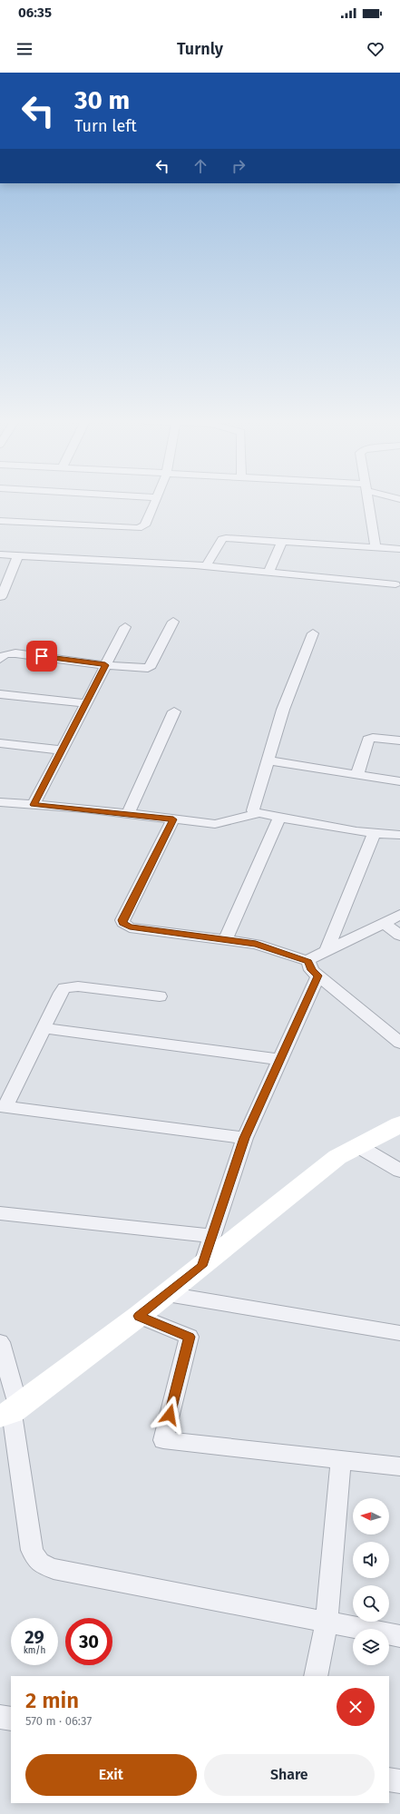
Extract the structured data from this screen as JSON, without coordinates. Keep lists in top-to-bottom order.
{
  "north": "left",
  "page": {
    "status": "06:35",
    "header": "Turnly",
    "turn": ["30 m", "Turn left"],
    "speed": "29 km/h",
    "limit": "30",
    "heading": ["2 min", "570 m · 06:37"],
    "buttons": ["Exit", "Share"]
  }
}
